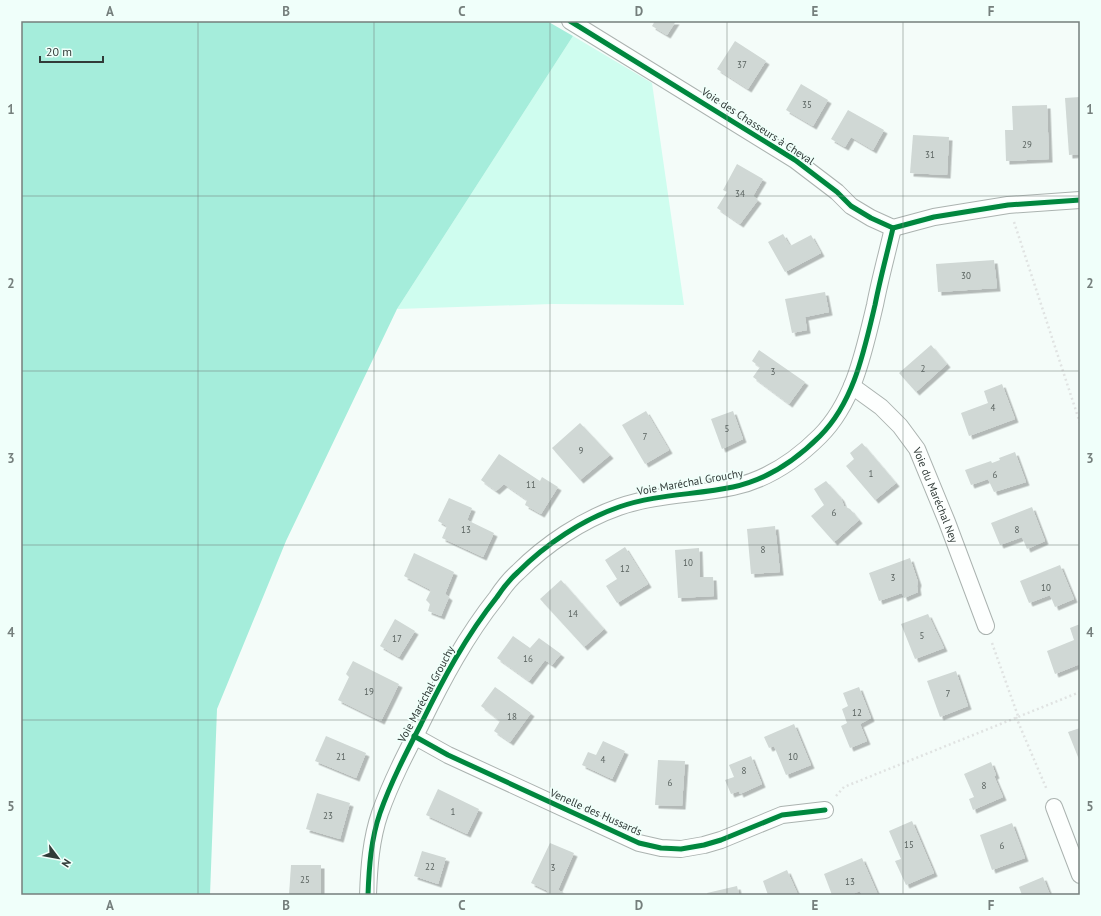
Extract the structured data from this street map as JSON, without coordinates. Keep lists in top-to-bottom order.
{
  "streets": {
    "street": [
      "Voie des Chasseurs à Cheval",
      "Voie Maréchal Grouchy",
      "Voie du Maréchal Ney",
      "Venelle des Hussards"
    ]
  },
  "crossings": [
    ["Voie des Chasseurs à Cheval", "Voie Maréchal Grouchy"],
    ["Voie Maréchal Grouchy", "Voie du Maréchal Ney"],
    ["Voie Maréchal Grouchy", "Venelle des Hussards"]
  ],
  "house_numbers": [
    "37",
    "35",
    "29",
    "31",
    "34",
    "30",
    "2",
    "3",
    "4",
    "5",
    "7",
    "9",
    "1",
    "6",
    "11",
    "6",
    "13",
    "8",
    "8",
    "10",
    "12",
    "3",
    "10",
    "14",
    "5",
    "17",
    "16",
    "19",
    "7",
    "12",
    "18",
    "21",
    "10",
    "4",
    "8",
    "6",
    "8",
    "1",
    "23",
    "15",
    "6",
    "22",
    "3",
    "25",
    "13"
  ],
  "scale_bar": "20 m",
  "north": "bottom right",
  "grid": {
    "columns": [
      "A",
      "B",
      "C",
      "D",
      "E",
      "F"
    ],
    "rows": [
      "1",
      "2",
      "3",
      "4",
      "5"
    ]
  }
}
